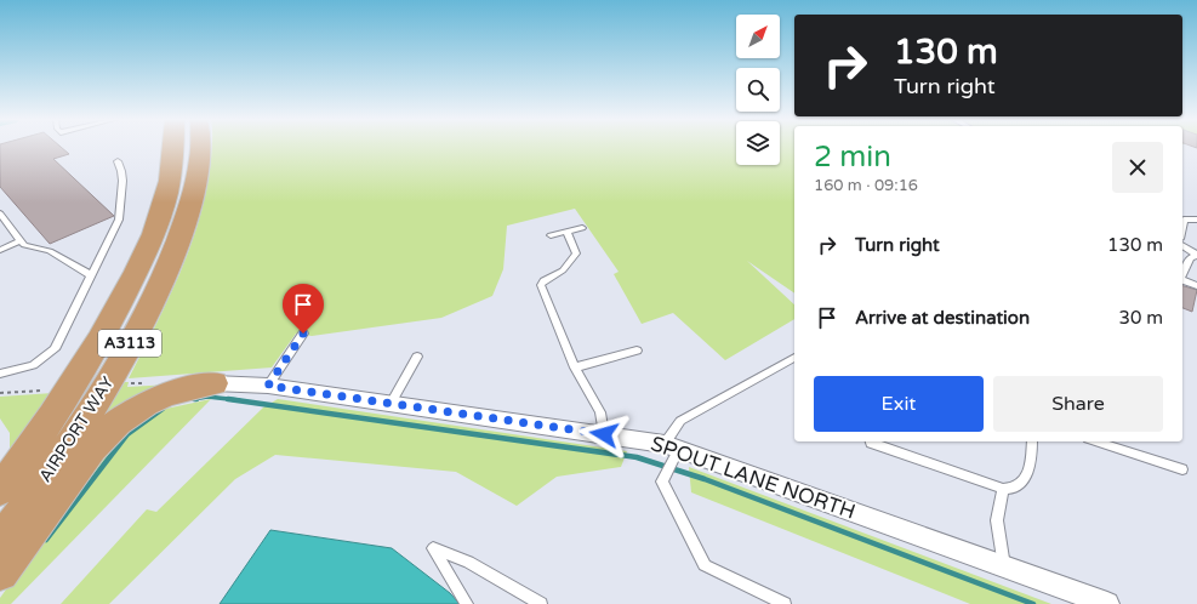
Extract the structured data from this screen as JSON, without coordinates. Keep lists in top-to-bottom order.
{
  "streets": {
    "highway": ["A3113", "AIRPORT WAY"],
    "street": ["SPOUT LANE NORTH"]
  },
  "north": "top right",
  "page": {
    "turn": ["130 m", "Turn right"],
    "heading": ["2 min", "160 m · 09:16"],
    "list": [
      {
        "name": "Turn right",
        "value": "130 m"
      },
      {
        "name": "Arrive at destination",
        "value": "30 m"
      }
    ],
    "buttons": ["Exit", "Share"]
  }
}
